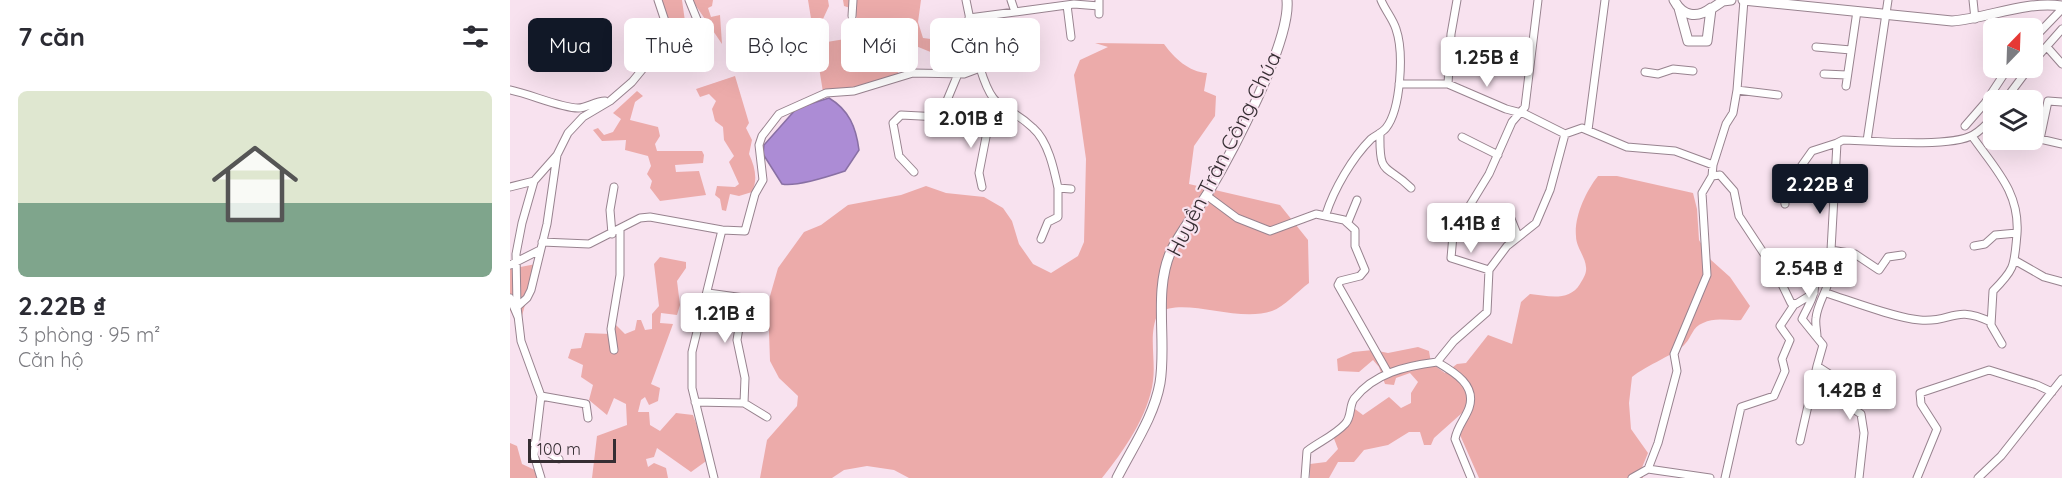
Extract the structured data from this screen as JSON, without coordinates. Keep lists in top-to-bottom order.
{
  "streets": {
    "street": ["Huyền Trân Công Chúa"]
  },
  "scale_bar": "100 m",
  "north": "top right",
  "page": {
    "heading": "7 căn",
    "chip": [
      "Mua",
      "Thuê",
      "Bộ lọc",
      "Mới",
      "Căn hộ"
    ],
    "price": [
      "1.25B ₫",
      "2.01B ₫",
      "2.22B ₫",
      "1.41B ₫",
      "2.54B ₫",
      "1.21B ₫",
      "1.42B ₫"
    ],
    "list": [
      {
        "name": "2.22B ₫",
        "note": "3 phòng · 95 m² · Căn hộ"
      }
    ],
    "scale": "100 m"
  }
}
